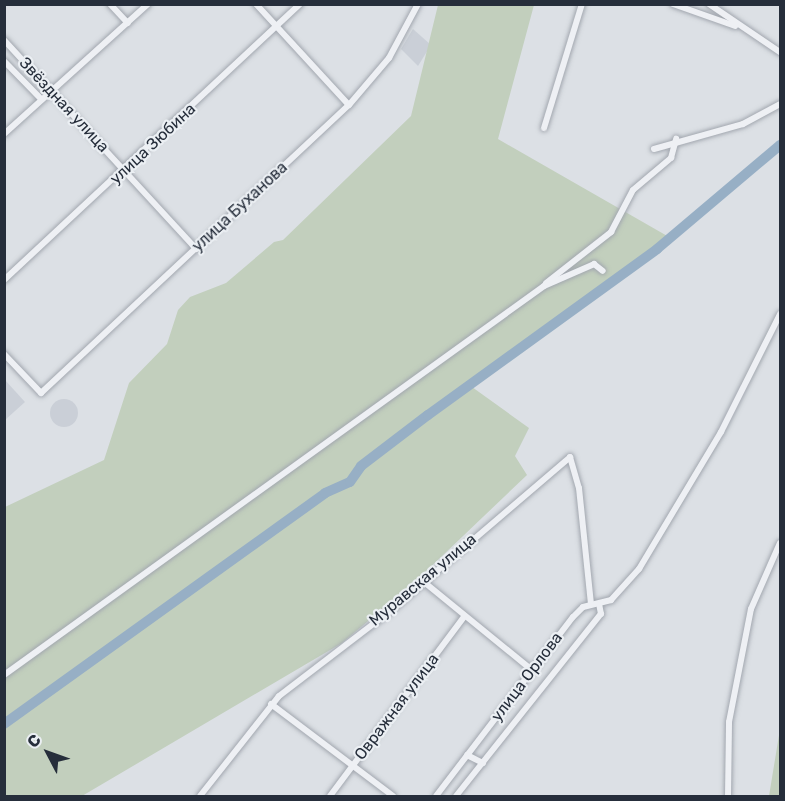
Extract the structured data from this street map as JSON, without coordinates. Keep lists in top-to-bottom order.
{
  "streets": {
    "street": [
      "Звёздная улица",
      "улица Зюбина",
      "улица Буханова",
      "Муравская улица",
      "улица Орлова",
      "Овражная улица"
    ]
  },
  "crossings": [
    ["Звёздная улица", "улица Зюбина"],
    ["Звёздная улица", "улица Буханова"],
    ["Муравская улица", "улица Орлова"]
  ],
  "north": "top left"
}
